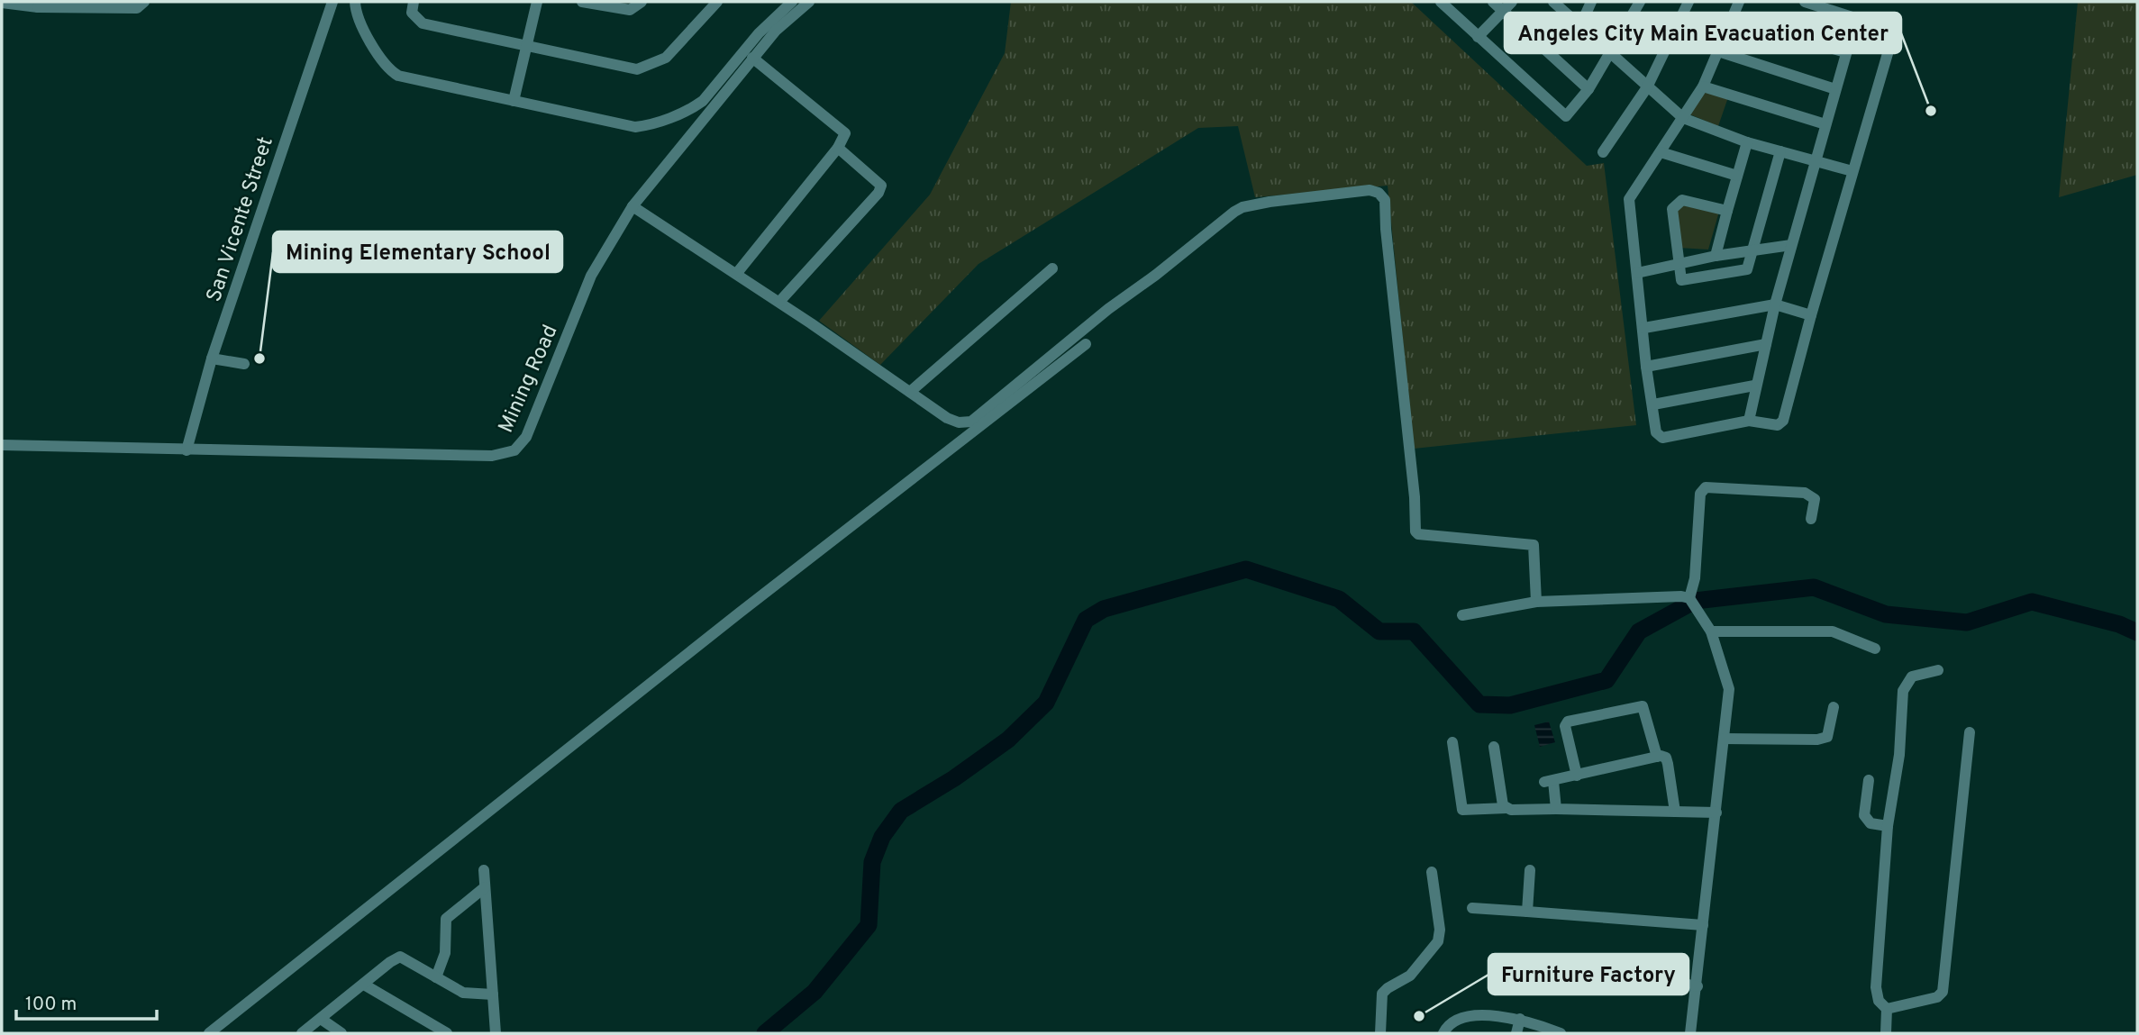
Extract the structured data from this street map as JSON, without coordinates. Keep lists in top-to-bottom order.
{
  "streets": {
    "street": ["San Vicente Street", "Mining Road"]
  },
  "crossings": [
    ["San Vicente Street", "Mining Road"]
  ],
  "places": ["Angeles City Main Evacuation Center", "Mining Elementary School", "Furniture Factory"],
  "scale_bar": "100 m"
}
